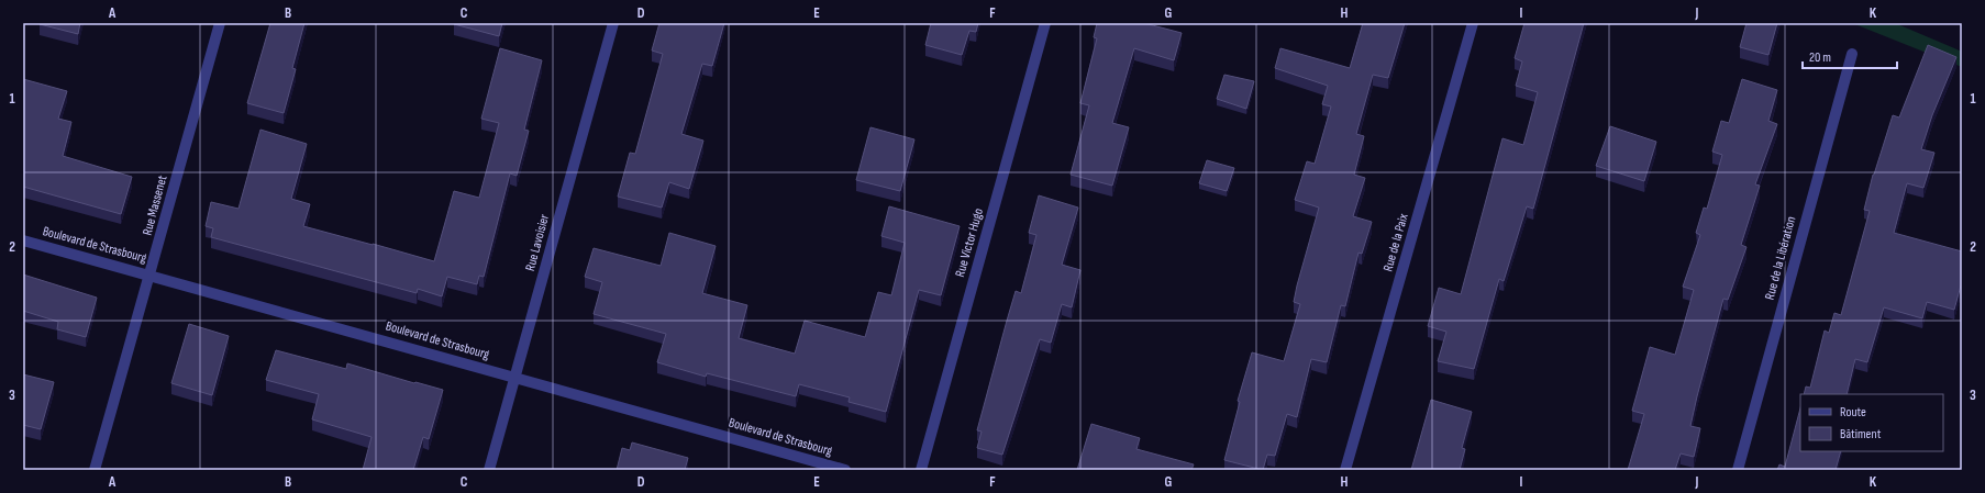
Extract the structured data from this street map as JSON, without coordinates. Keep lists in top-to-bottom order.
{
  "streets": {
    "street": [
      "Rue Massenet",
      "Rue Lavoisier",
      "Rue Victor Hugo",
      "Rue de la Paix",
      "Boulevard de Strasbourg",
      "Rue de la Libération"
    ]
  },
  "crossings": [
    ["Rue Massenet", "Boulevard de Strasbourg"],
    ["Rue Lavoisier", "Boulevard de Strasbourg"]
  ],
  "legend": ["Route", "Bâtiment"],
  "scale_bar": "20 m",
  "grid": {
    "columns": [
      "A",
      "B",
      "C",
      "D",
      "E",
      "F",
      "G",
      "H",
      "I",
      "J",
      "K"
    ],
    "rows": ["1", "2", "3"]
  }
}
